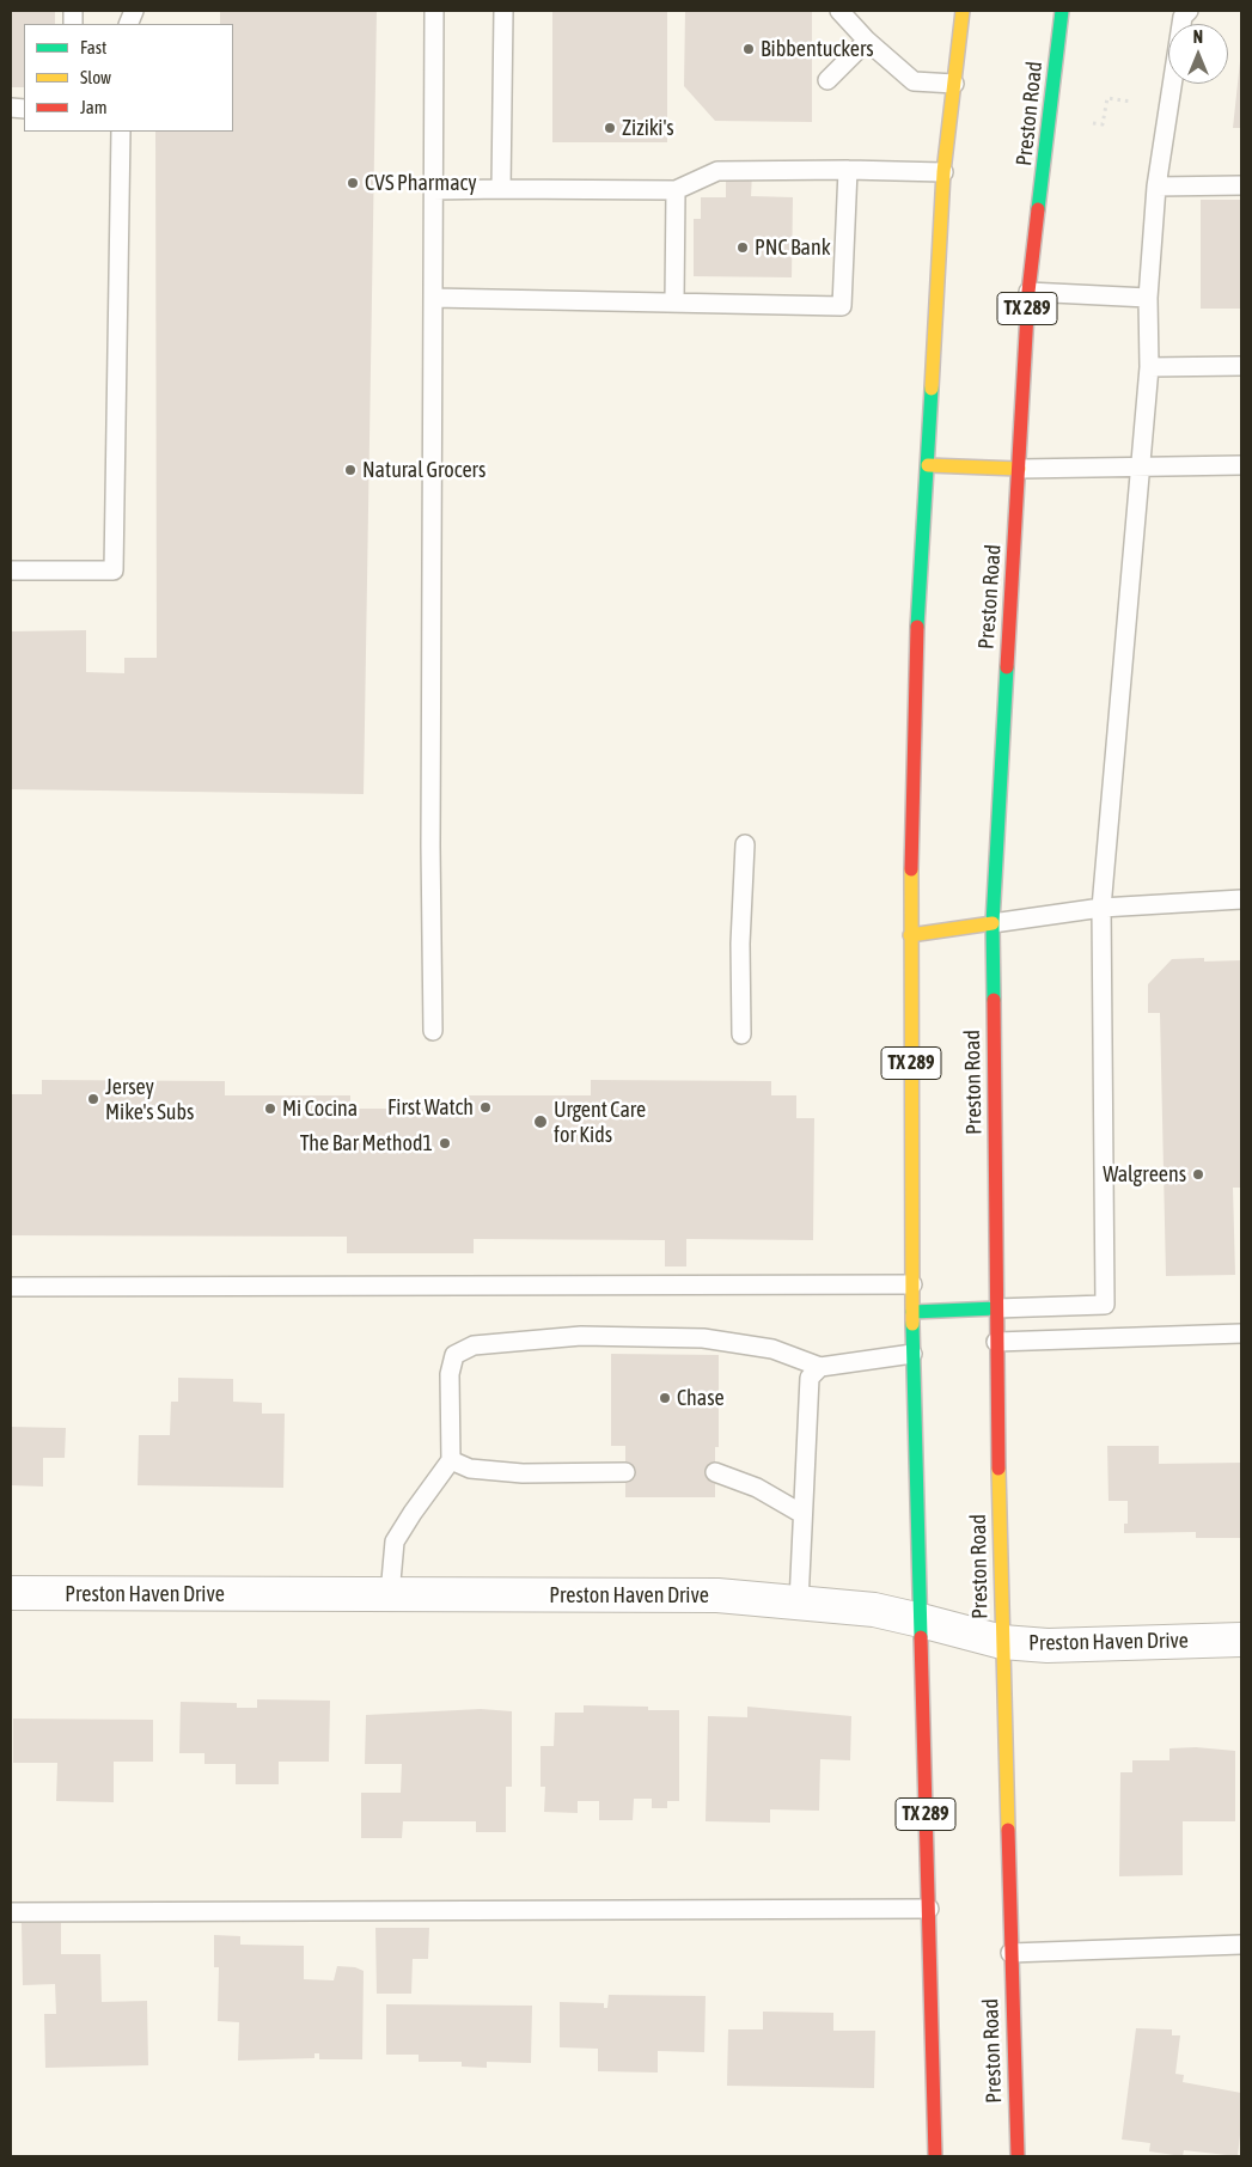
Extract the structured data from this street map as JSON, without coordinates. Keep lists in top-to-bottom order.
{
  "streets": {
    "main road": ["Preston Road", "TX 289"],
    "street": ["Preston Haven Drive"]
  },
  "crossings": [
    ["Preston Road", "Preston Haven Drive"],
    ["TX 289", "Preston Haven Drive"]
  ],
  "places": [
    "Bibbentuckers",
    "Ziziki's",
    "CVS Pharmacy",
    "PNC Bank",
    "Natural Grocers",
    "Jersey Mike's Subs",
    "First Watch",
    "Mi Cocina",
    "Urgent Care for Kids",
    "The Bar Method1",
    "Walgreens",
    "Chase"
  ],
  "legend": ["Fast", "Slow", "Jam"],
  "north": "top"
}
